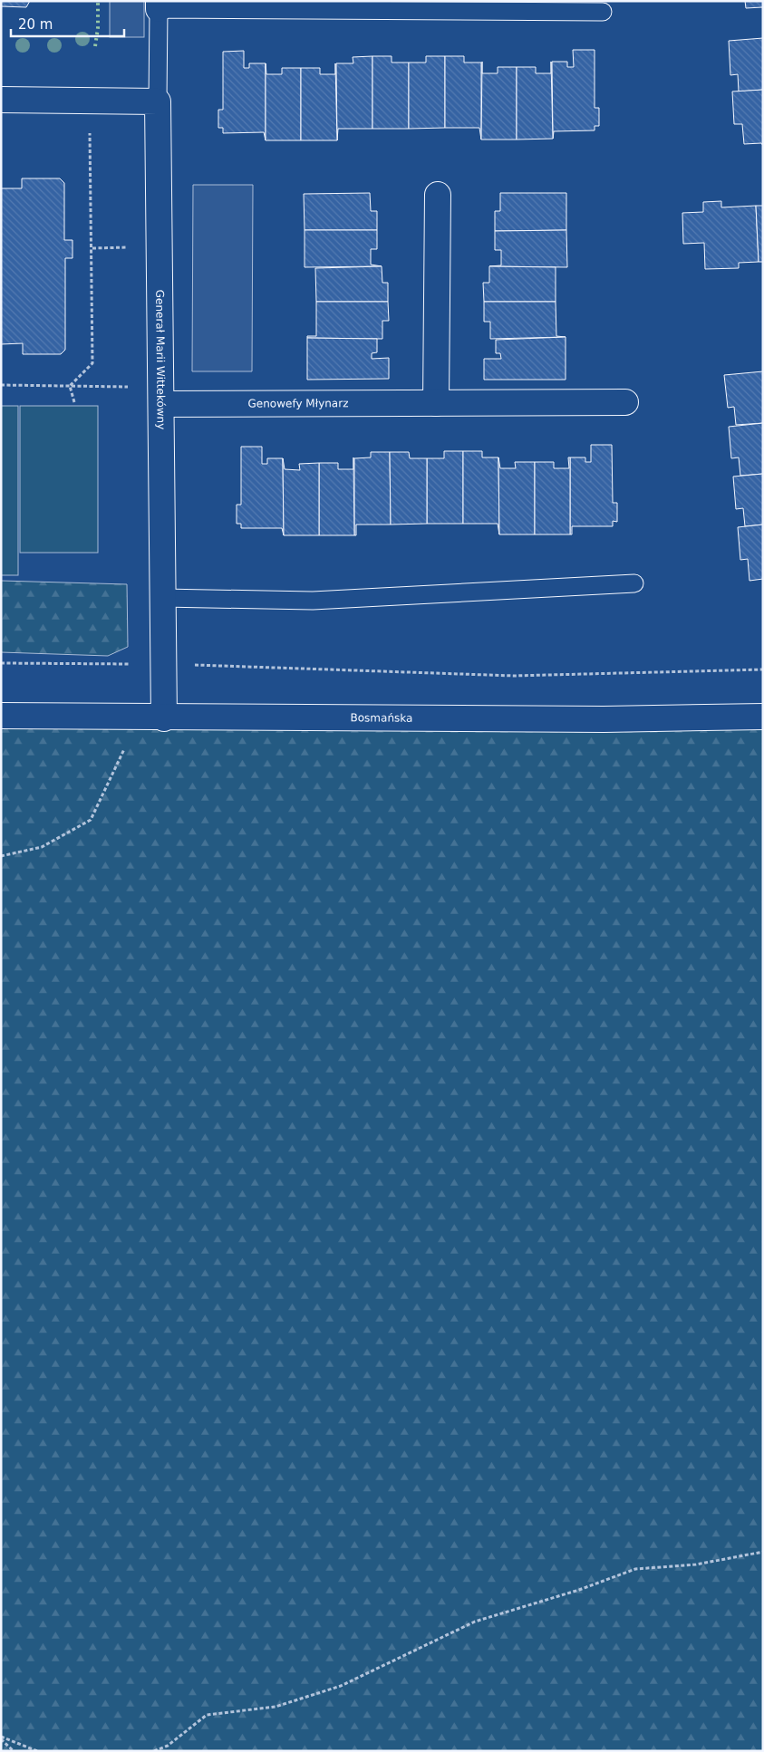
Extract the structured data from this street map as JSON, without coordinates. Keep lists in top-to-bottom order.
{
  "streets": {
    "street": ["Generał Marii Wittekówny", "Genowefy Młynarz", "Bosmańska"]
  },
  "crossings": [
    ["Generał Marii Wittekówny", "Genowefy Młynarz"],
    ["Generał Marii Wittekówny", "Bosmańska"]
  ],
  "scale_bar": "20 m"
}
